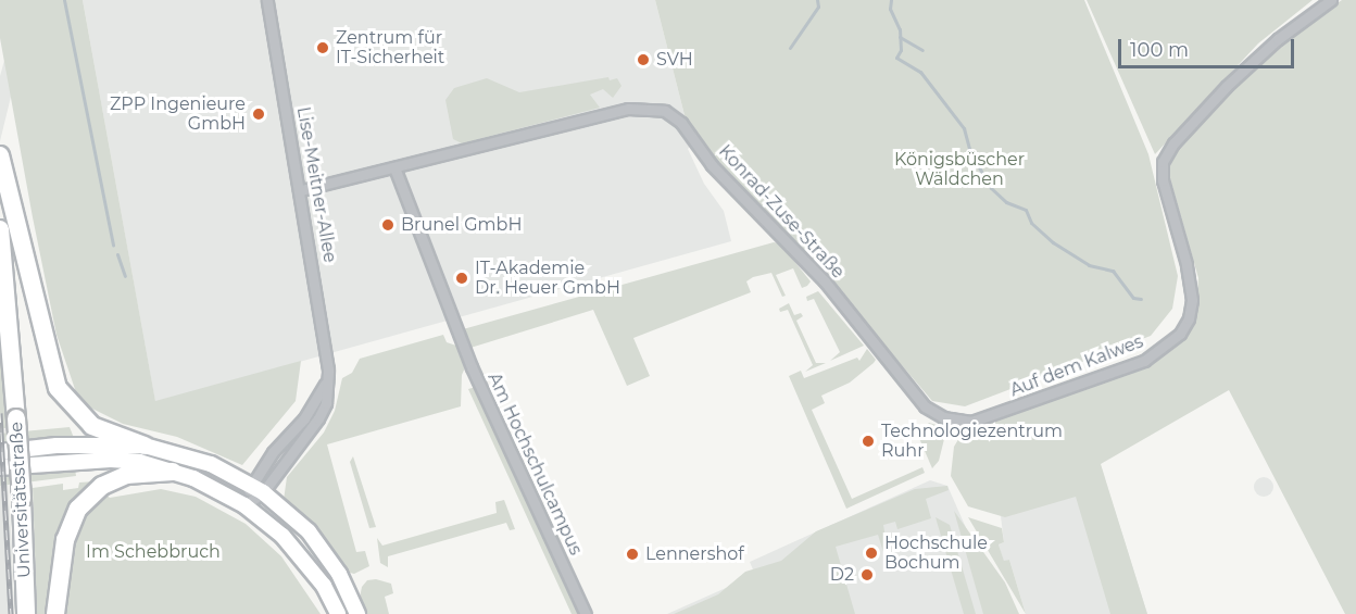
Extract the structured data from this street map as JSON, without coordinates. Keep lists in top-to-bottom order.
{
  "streets": {
    "highway": ["Universitätsstraße"],
    "street": [
      "Lise-Meitner-Allee",
      "Konrad-Zuse-Straße",
      "Auf dem Kalwes",
      "Am Hochschulcampus"
    ]
  },
  "crossings": [
    ["Lise-Meitner-Allee", "Konrad-Zuse-Straße"],
    ["Konrad-Zuse-Straße", "Auf dem Kalwes"],
    ["Konrad-Zuse-Straße", "Am Hochschulcampus"]
  ],
  "parks": ["Königsbüscher Wäldchen", "Im Schebbruch"],
  "places": [
    "Zentrum für IT-Sicherheit",
    "SVH",
    "ZPP Ingenieure GmbH",
    "Brunel GmbH",
    "IT-Akademie Dr. Heuer GmbH",
    "Technologiezentrum Ruhr",
    "Hochschule Bochum",
    "Lennershof",
    "D2"
  ],
  "scale_bar": "100 m"
}
